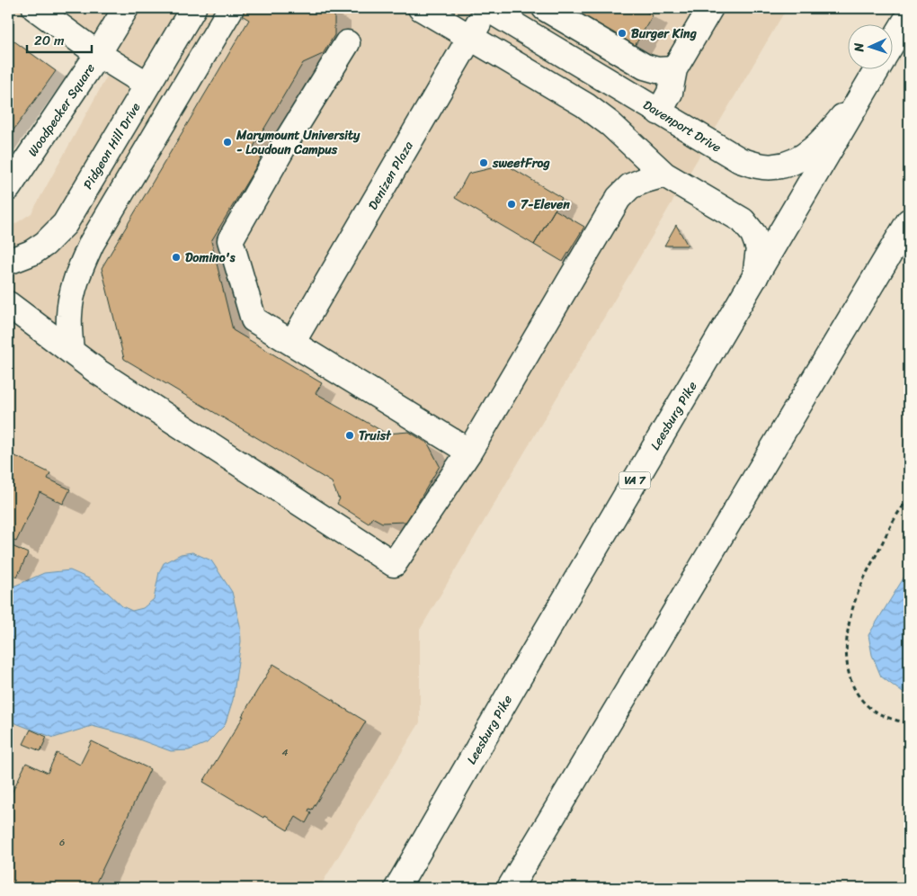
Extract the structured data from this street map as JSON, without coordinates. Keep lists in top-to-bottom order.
{
  "streets": {
    "main road": [
      "Woodpecker Square",
      "Davenport Drive",
      "Pidgeon Hill Drive",
      "Denizen Plaza",
      "Leesburg Pike",
      "VA 7"
    ]
  },
  "crossings": [
    ["Davenport Drive", "Denizen Plaza"],
    ["Davenport Drive", "Leesburg Pike"]
  ],
  "places": [
    "Burger King",
    "Marymount University - Loudoun Campus",
    "sweetFrog",
    "7-Eleven",
    "Domino's",
    "Truist"
  ],
  "house_numbers": ["4", "6"],
  "scale_bar": "20 m",
  "north": "left"
}
